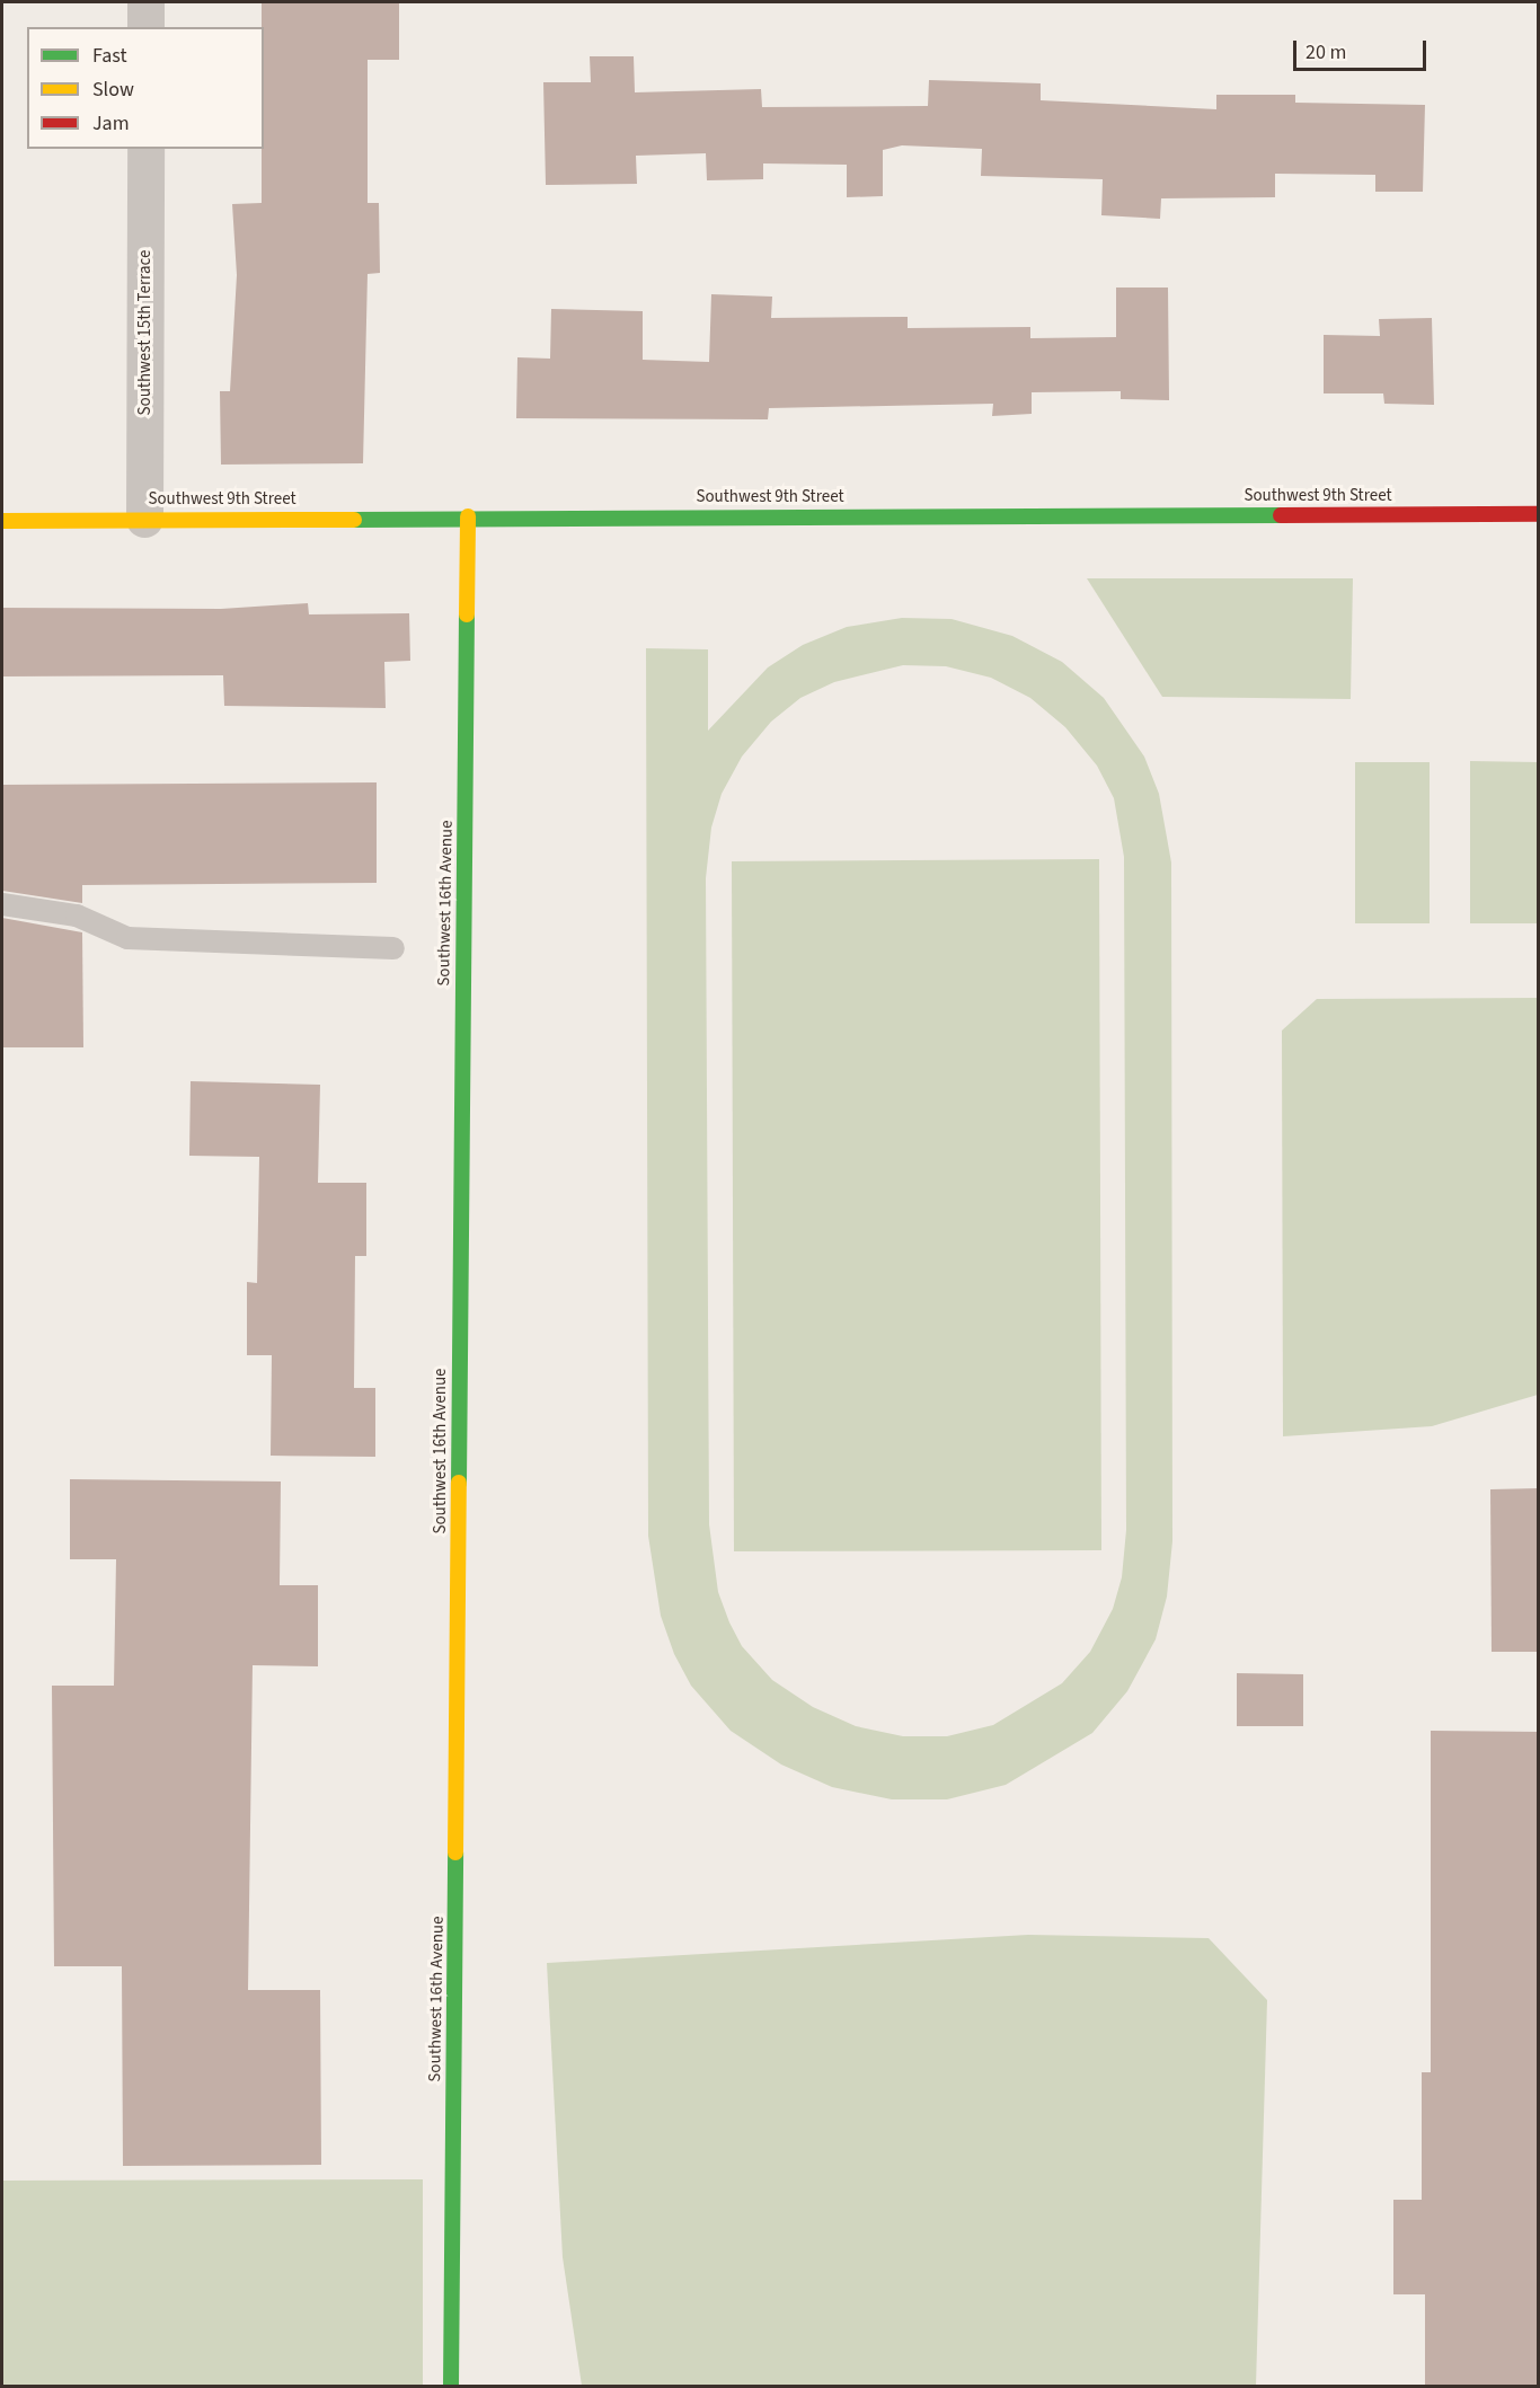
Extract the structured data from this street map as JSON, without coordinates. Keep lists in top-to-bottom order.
{
  "streets": {
    "street": ["Southwest 15th Terrace", "Southwest 9th Street", "Southwest 16th Avenue"]
  },
  "crossings": [
    ["Southwest 15th Terrace", "Southwest 9th Street"],
    ["Southwest 9th Street", "Southwest 16th Avenue"]
  ],
  "legend": ["Fast", "Slow", "Jam"],
  "scale_bar": "20 m"
}
